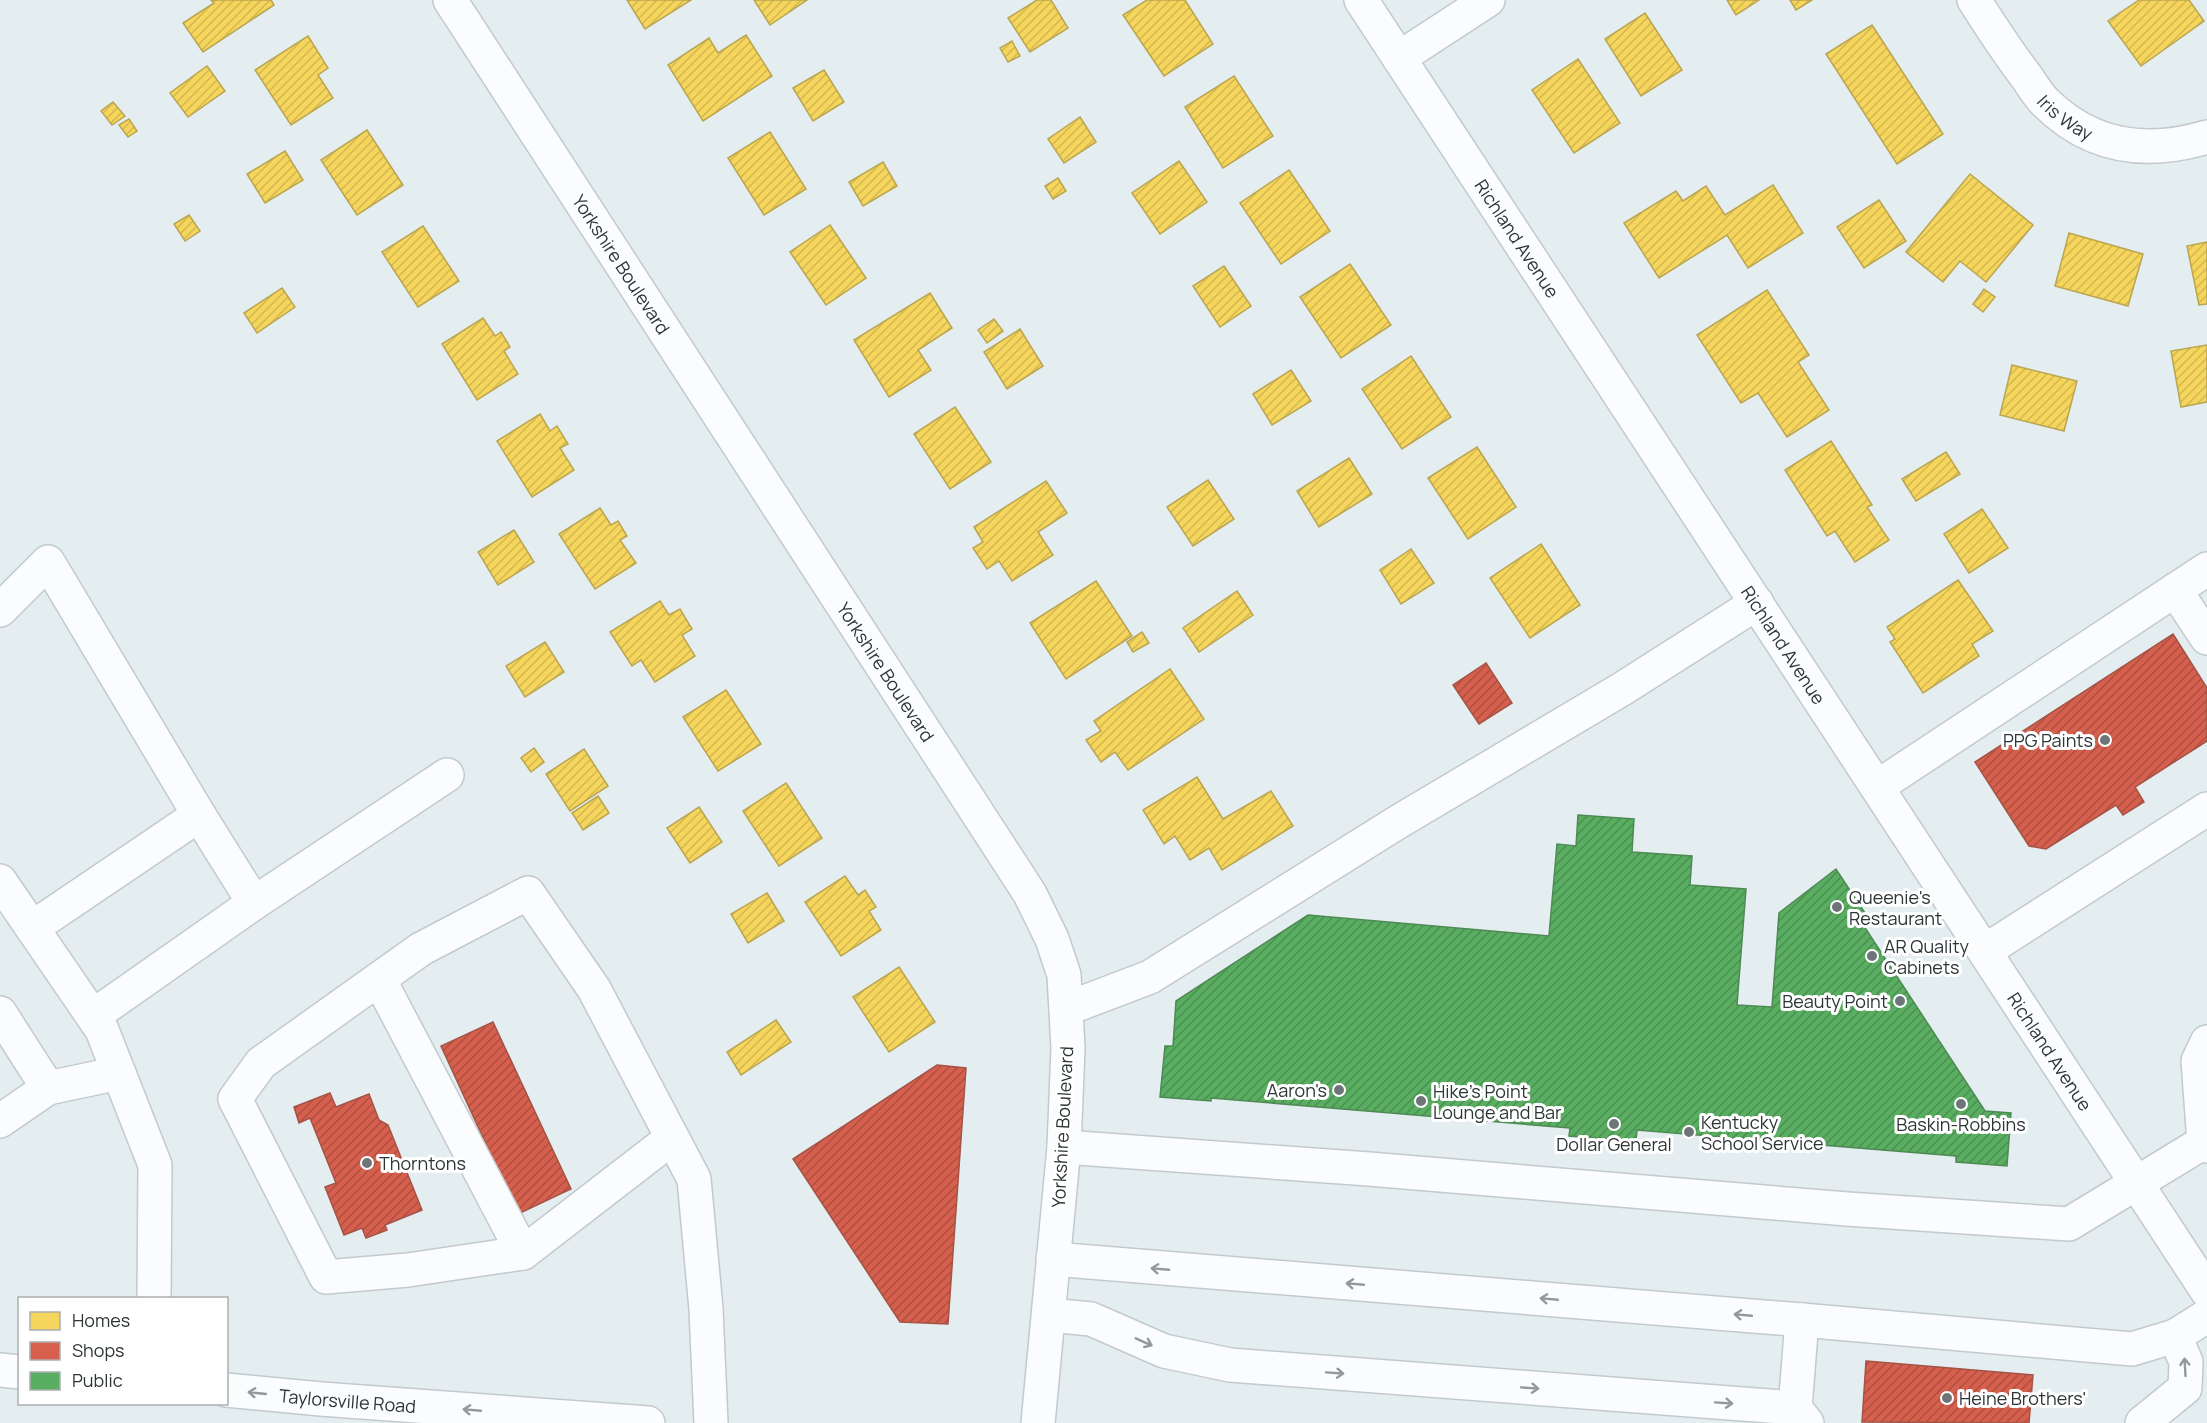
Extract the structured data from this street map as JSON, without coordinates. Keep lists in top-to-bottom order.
{
  "streets": {
    "street": [
      "Iris Way",
      "Richland Avenue",
      "Yorkshire Boulevard",
      "Taylorsville Road"
    ]
  },
  "one_way": ["Taylorsville Road"],
  "places": [
    "PPG Paints",
    "Queenie's Restaurant",
    "AR Quality Cabinets",
    "Beauty Point",
    "Aaron's",
    "Hike's Point Lounge and Bar",
    "Baskin-Robbins",
    "Dollar General",
    "Kentucky School Service",
    "Thorntons",
    "Heine Brothers'"
  ],
  "legend": ["Homes", "Shops", "Public"]
}
